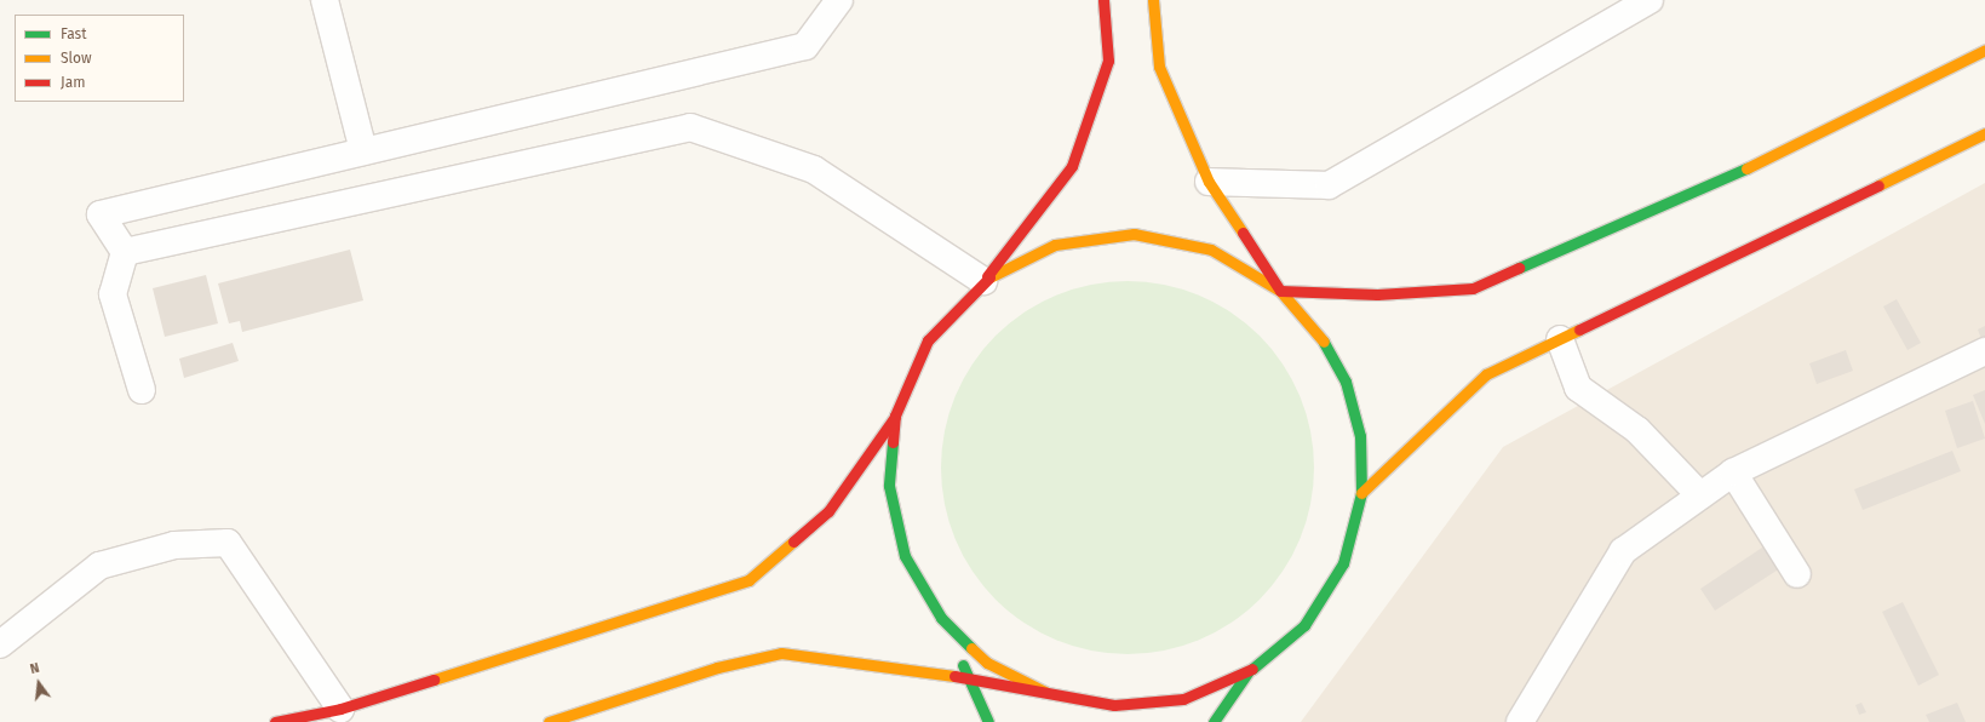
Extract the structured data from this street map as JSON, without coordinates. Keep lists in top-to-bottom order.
{
  "legend": ["Fast", "Slow", "Jam"],
  "north": "top"
}
